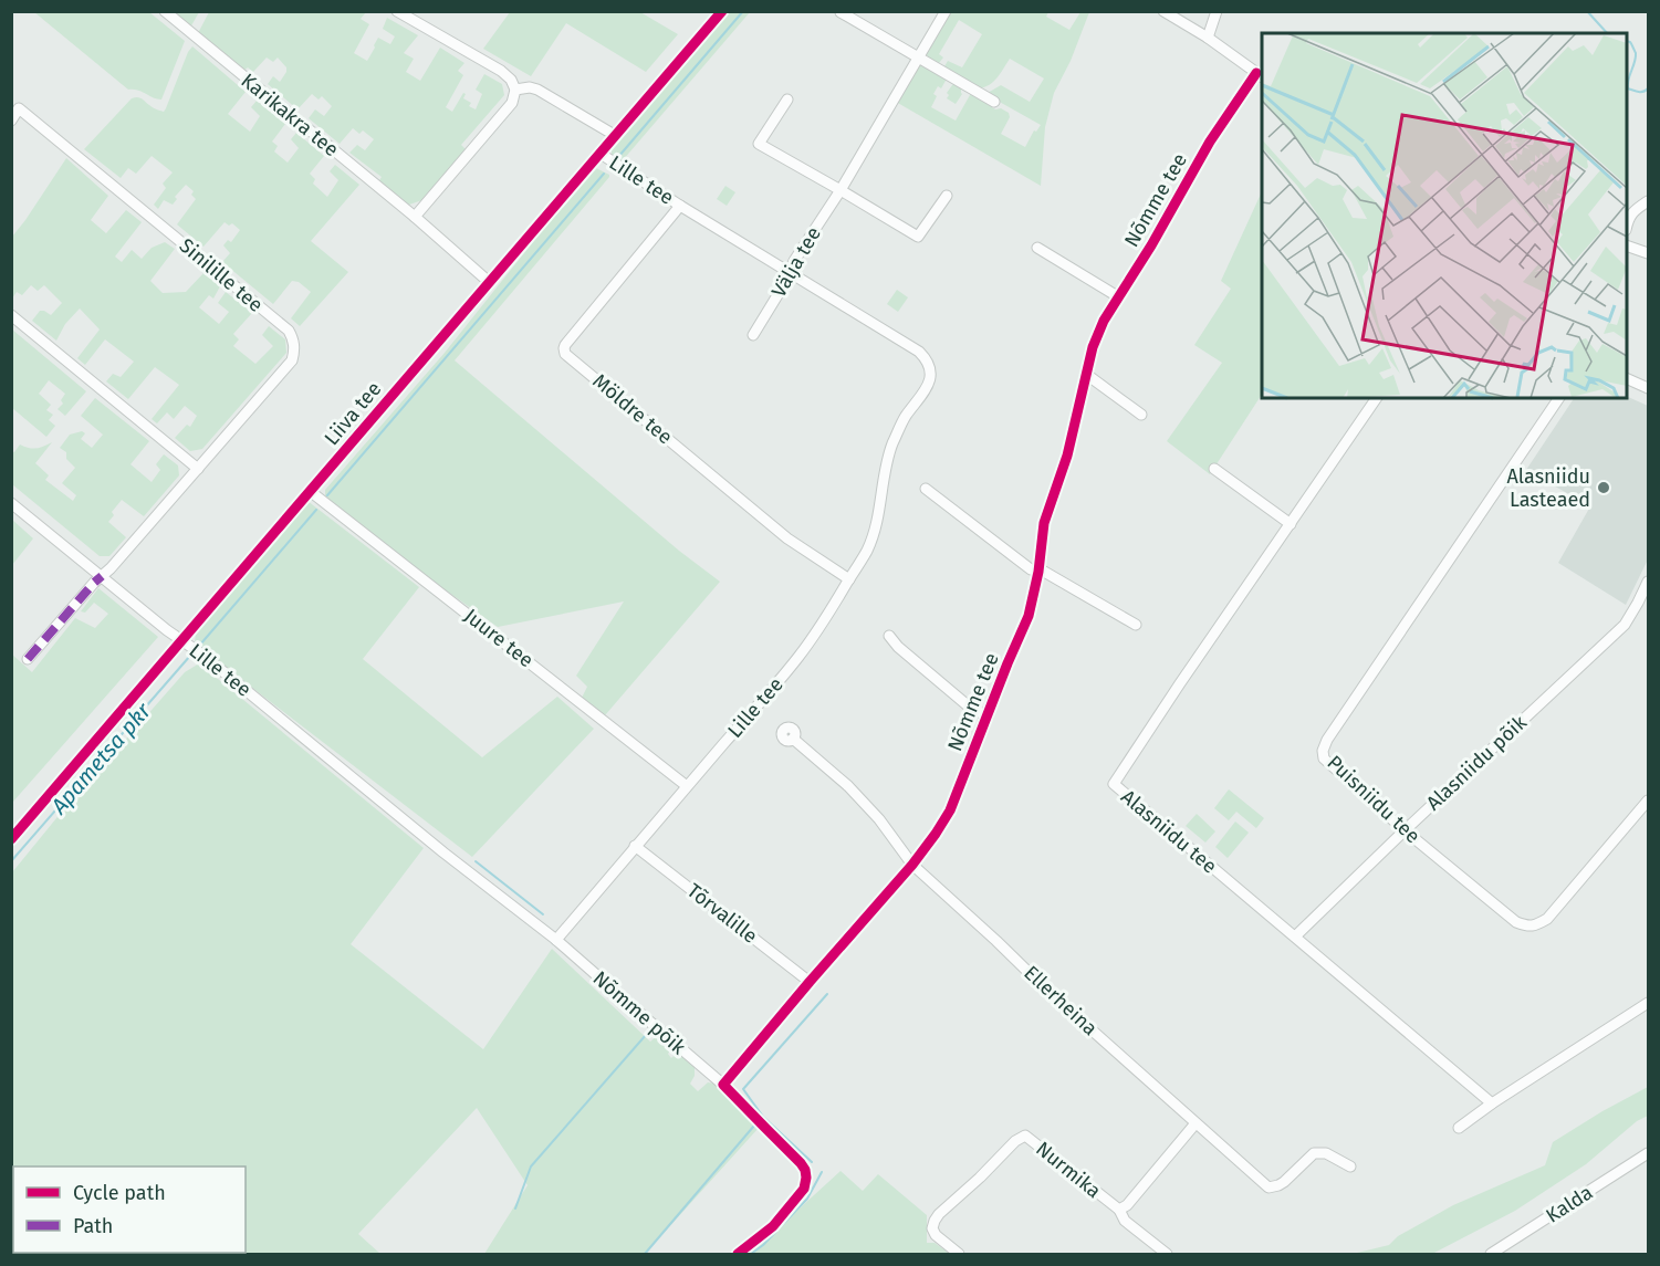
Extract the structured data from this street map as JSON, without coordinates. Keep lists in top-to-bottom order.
{
  "streets": {
    "street": [
      "Karikakra tee",
      "Lille tee",
      "Nõmme tee",
      "Välja tee",
      "Sinilille tee",
      "Möldre tee",
      "Liiva tee",
      "Juure tee",
      "Alasniidu põik",
      "Puisniidu tee",
      "Alasniidu tee",
      "Tõrvalille",
      "Ellerheina",
      "Nõmme põik",
      "Nurmika",
      "Kalda"
    ]
  },
  "crossings": [
    ["Karikakra tee", "Liiva tee"],
    ["Lille tee", "Välja tee"],
    ["Lille tee", "Sinilille tee"],
    ["Lille tee", "Möldre tee"],
    ["Lille tee", "Liiva tee"],
    ["Lille tee", "Juure tee"],
    ["Lille tee", "Tõrvalille"],
    ["Lille tee", "Nõmme põik"],
    ["Nõmme tee", "Tõrvalille"],
    ["Nõmme tee", "Ellerheina"],
    ["Nõmme tee", "Nõmme põik"],
    ["Liiva tee", "Juure tee"],
    ["Alasniidu põik", "Puisniidu tee"],
    ["Alasniidu põik", "Alasniidu tee"],
    ["Ellerheina", "Nurmika"]
  ],
  "water": ["Apametsa pkr"],
  "places": ["Alasniidu Lasteaed"],
  "legend": ["Cycle path", "Path"]
}
